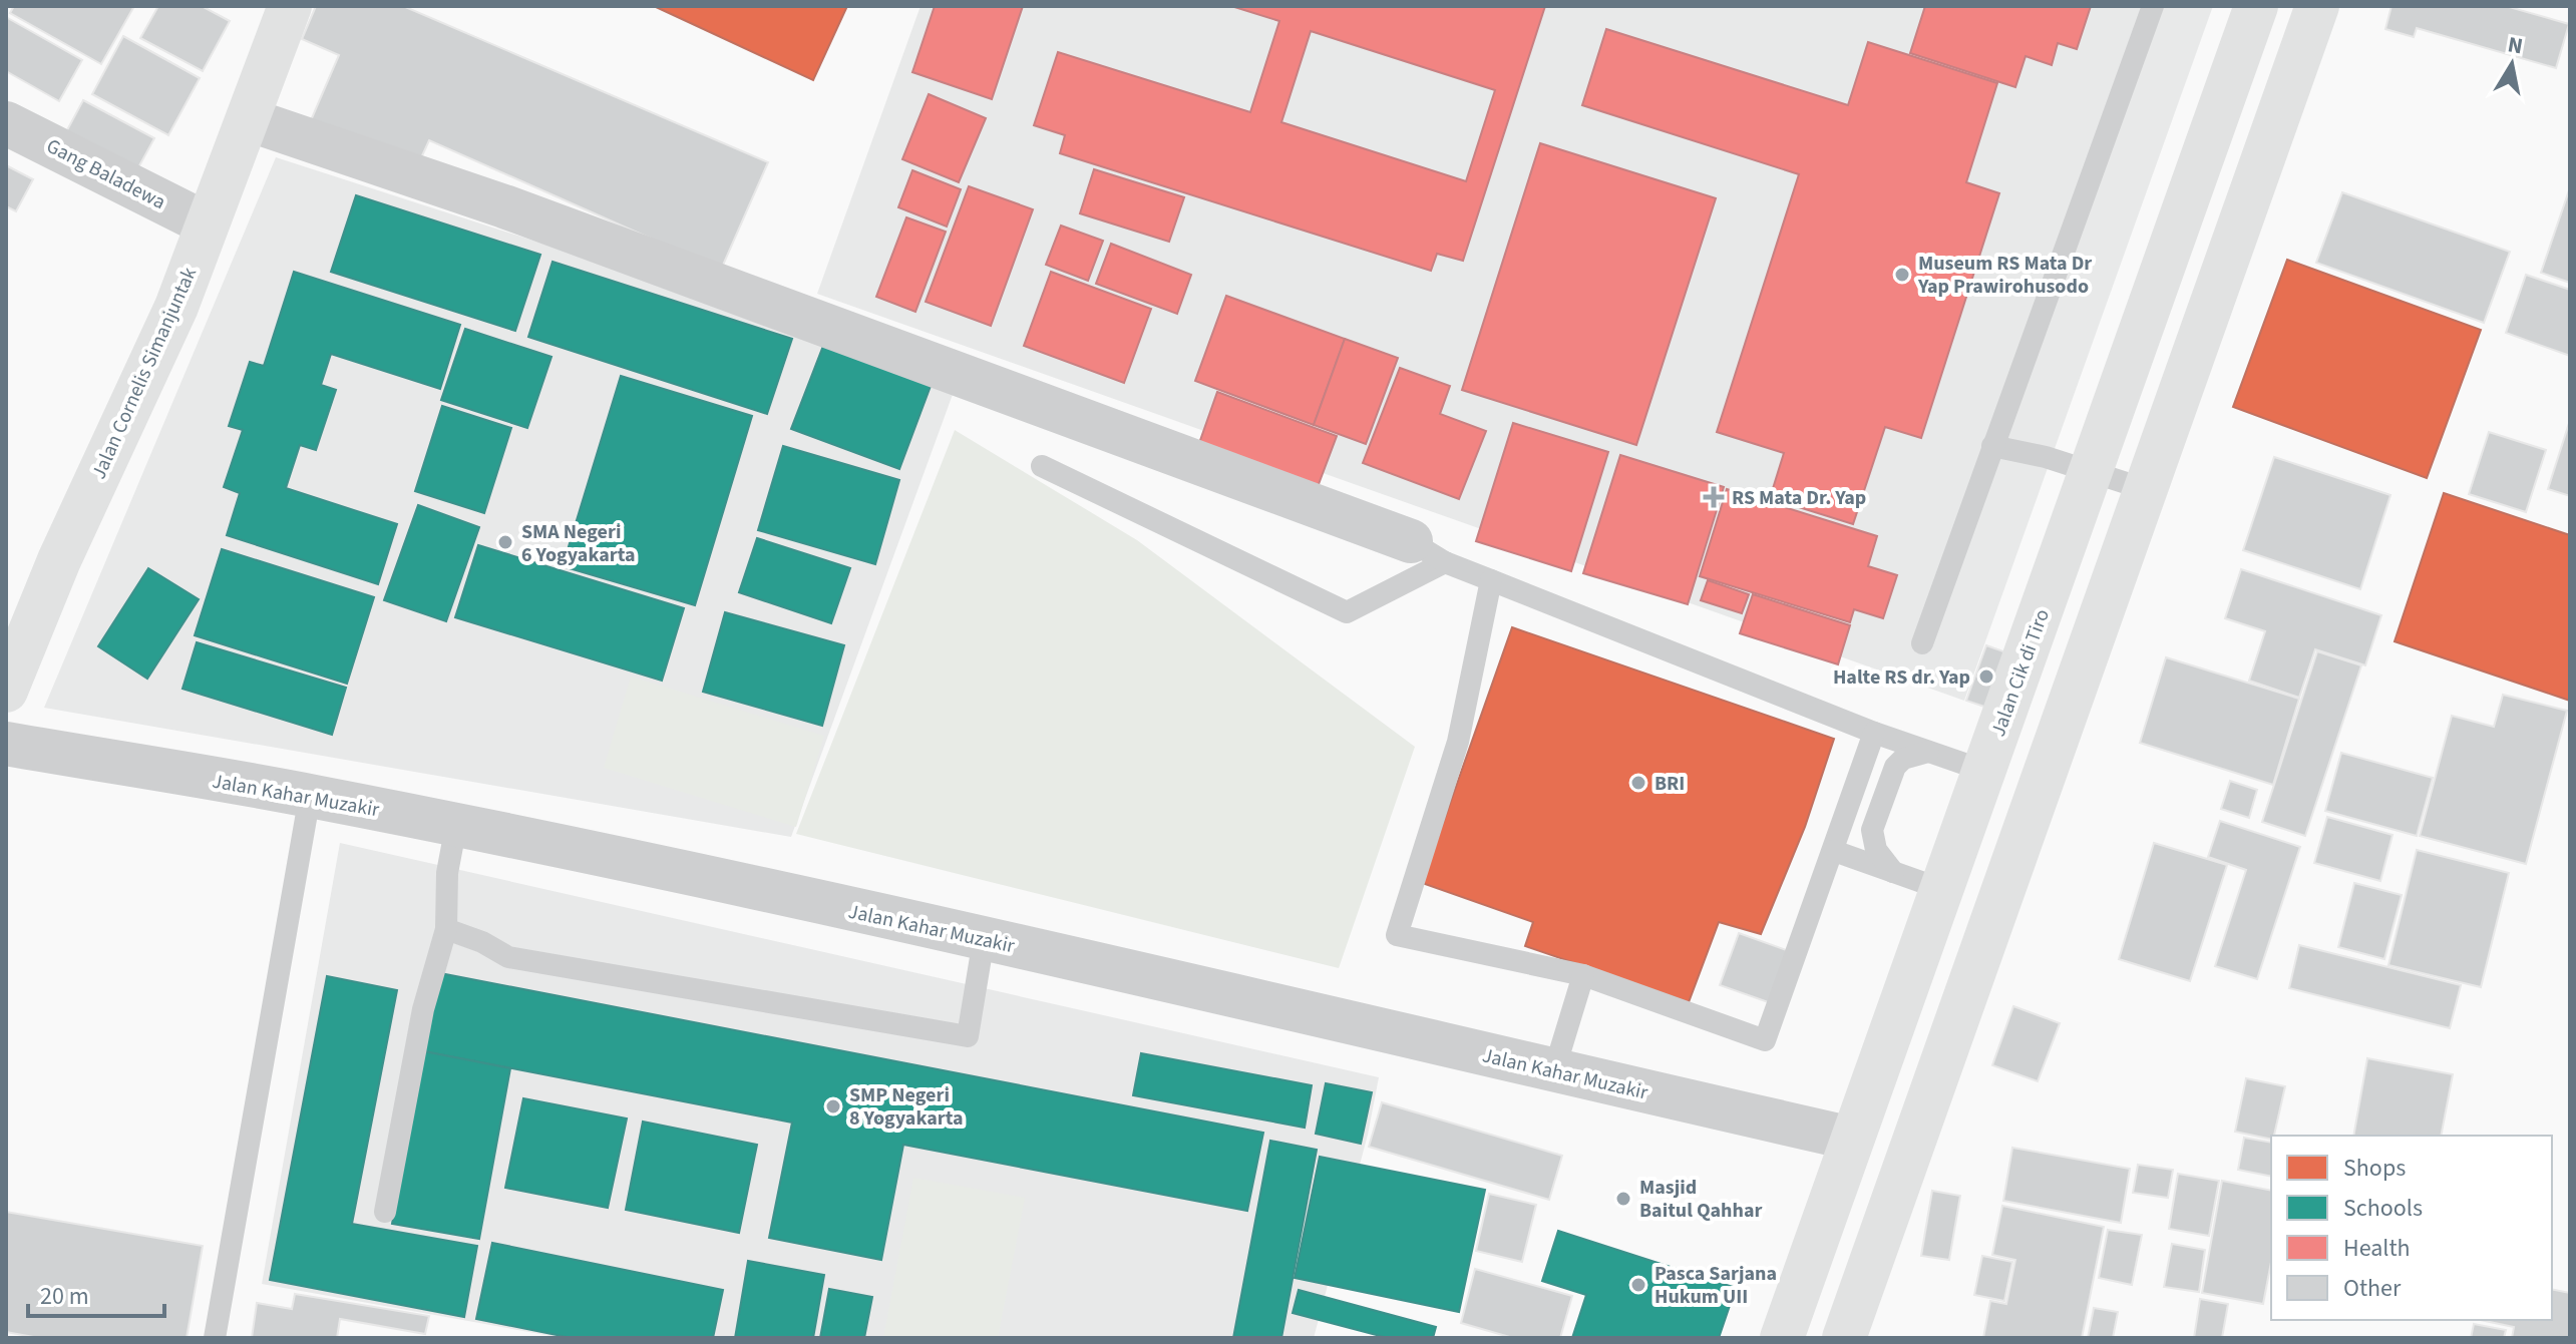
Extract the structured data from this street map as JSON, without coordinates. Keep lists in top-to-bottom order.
{
  "streets": {
    "main road": ["Jalan Cornelis Simanjuntak", "Jalan Cik di Tiro"],
    "street": ["Gang Baladewa", "Jalan Kahar Muzakir"]
  },
  "crossings": [
    ["Gang Baladewa", "Jalan Cornelis Simanjuntak"],
    ["Jalan Cik di Tiro", "Jalan Kahar Muzakir"]
  ],
  "places": {
    "other": [
      "Museum RS Mata Dr Yap Prawirohusodo",
      "SMA Negeri 6 Yogyakarta",
      "Halte RS dr. Yap",
      "BRI",
      "SMP Negeri 8 Yogyakarta",
      "Masjid Baitul Qahhar",
      "Pasca Sarjana Hukum UII"
    ],
    "health": ["RS Mata Dr. Yap"]
  },
  "legend": [
    "Shops",
    "Schools",
    "Health",
    "Other"
  ],
  "scale_bar": "20 m",
  "north": "top"
}
